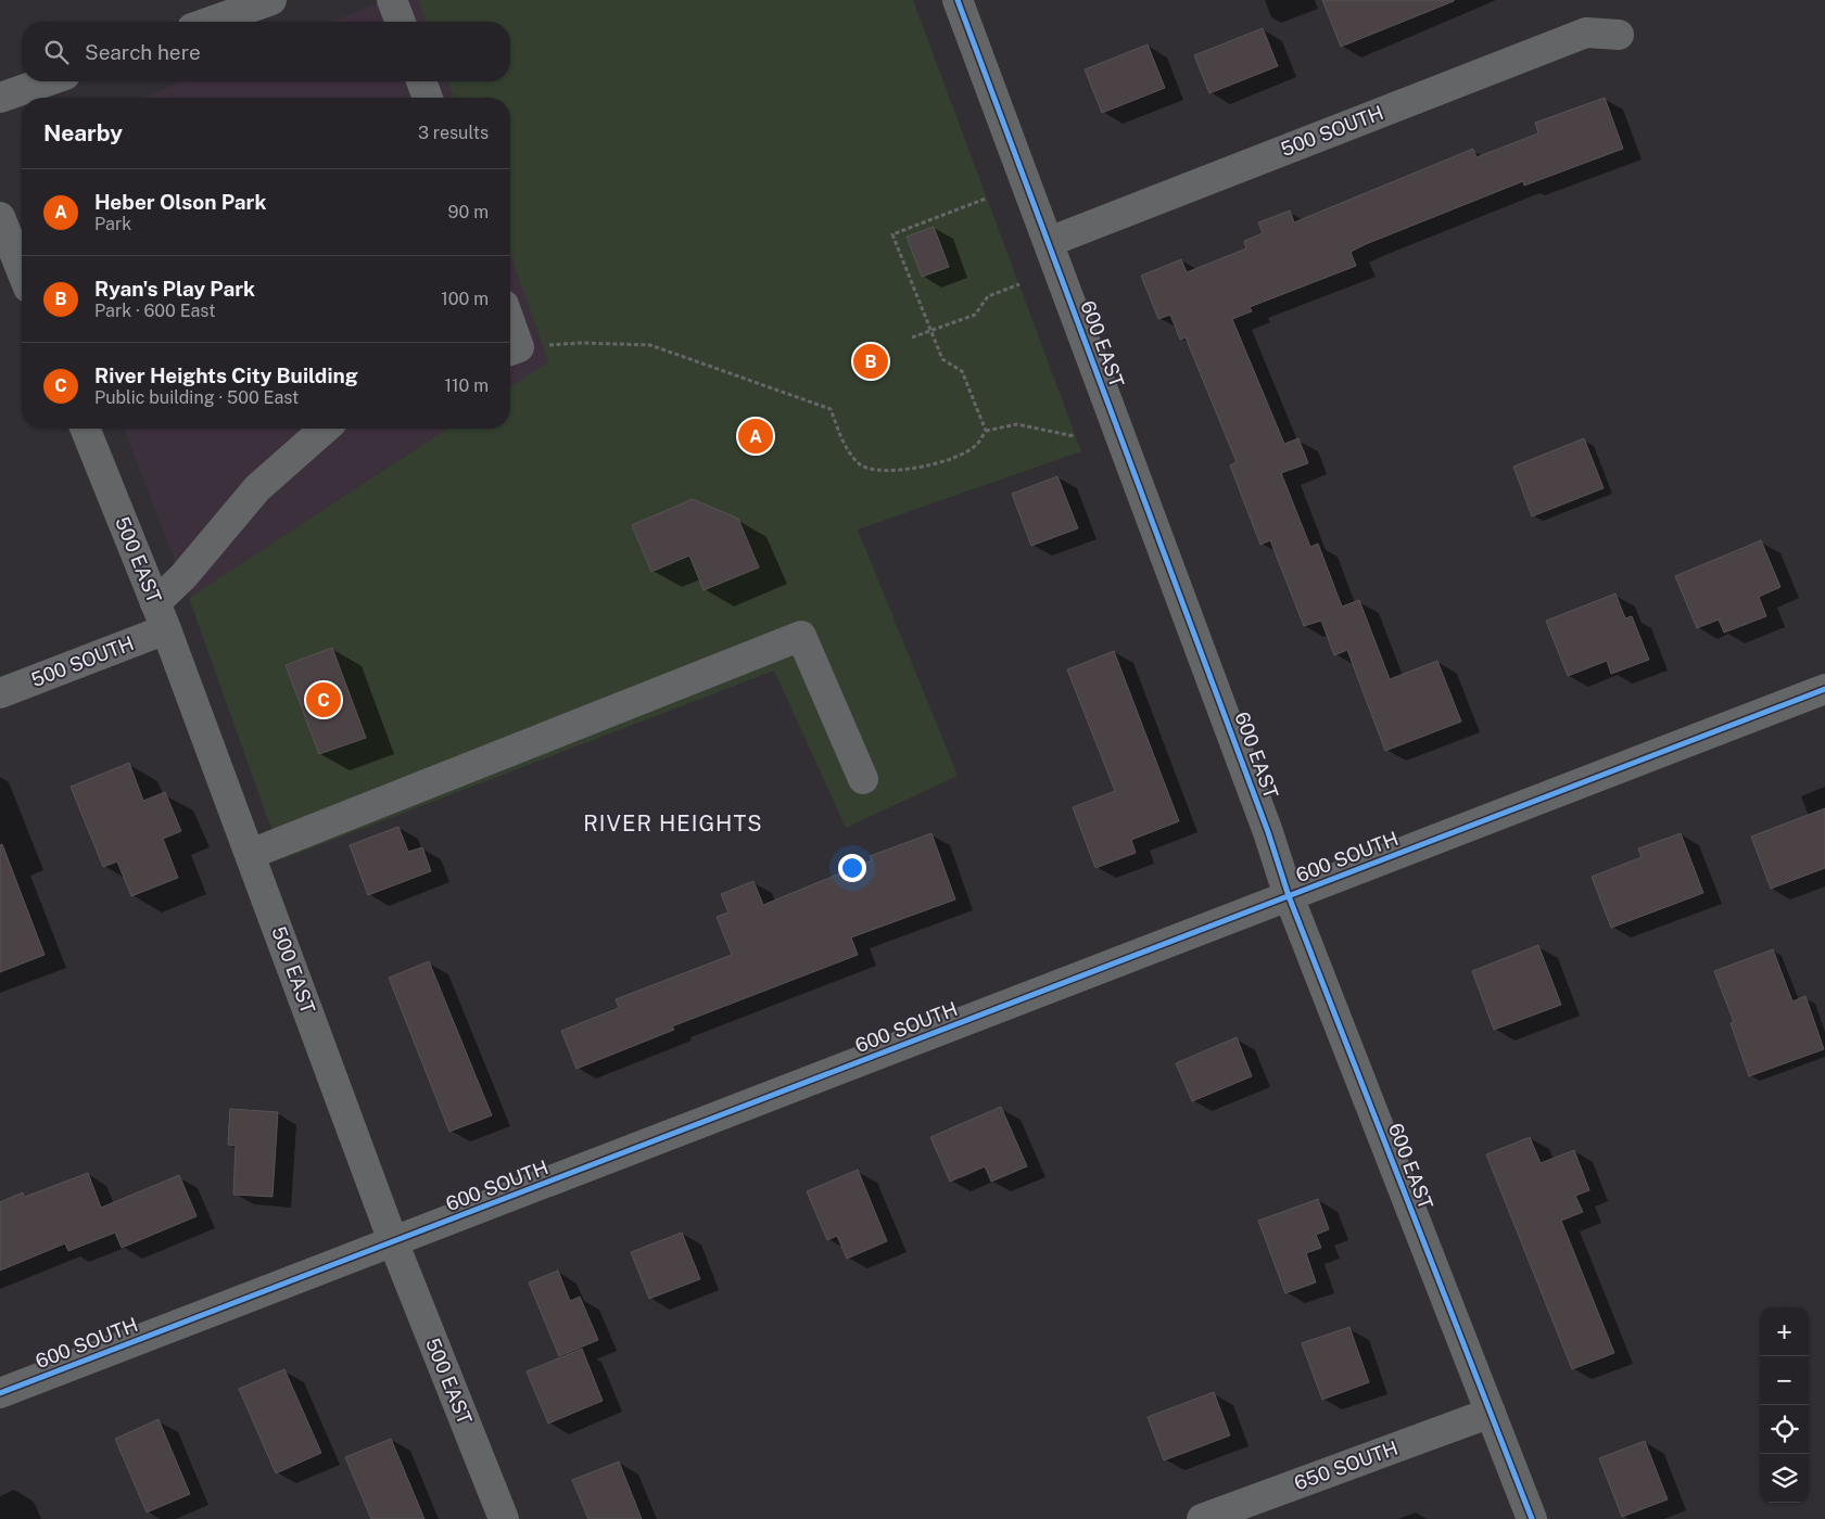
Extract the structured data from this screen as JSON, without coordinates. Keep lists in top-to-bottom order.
{
  "streets": {
    "street": [
      "500 SOUTH",
      "600 EAST",
      "500 EAST",
      "600 SOUTH",
      "650 SOUTH"
    ]
  },
  "crossings": [
    ["500 SOUTH", "600 EAST"],
    ["500 SOUTH", "500 EAST"],
    ["600 EAST", "600 SOUTH"],
    ["600 EAST", "650 SOUTH"],
    ["500 EAST", "600 SOUTH"]
  ],
  "districts": ["RIVER HEIGHTS"],
  "page": {
    "search": "Search here",
    "heading": ["Nearby", "3 results"],
    "list": [
      {
        "mark": "A",
        "name": "Heber Olson Park",
        "note": "Park",
        "value": "90 m"
      },
      {
        "mark": "B",
        "name": "Ryan's Play Park",
        "note": "Park · 600 East",
        "value": "100 m"
      },
      {
        "mark": "C",
        "name": "River Heights City Building",
        "note": "Public building · 500 East",
        "value": "110 m"
      }
    ],
    "pins": ["B", "A", "C"],
    "map_buttons": ["+", "−"]
  }
}
